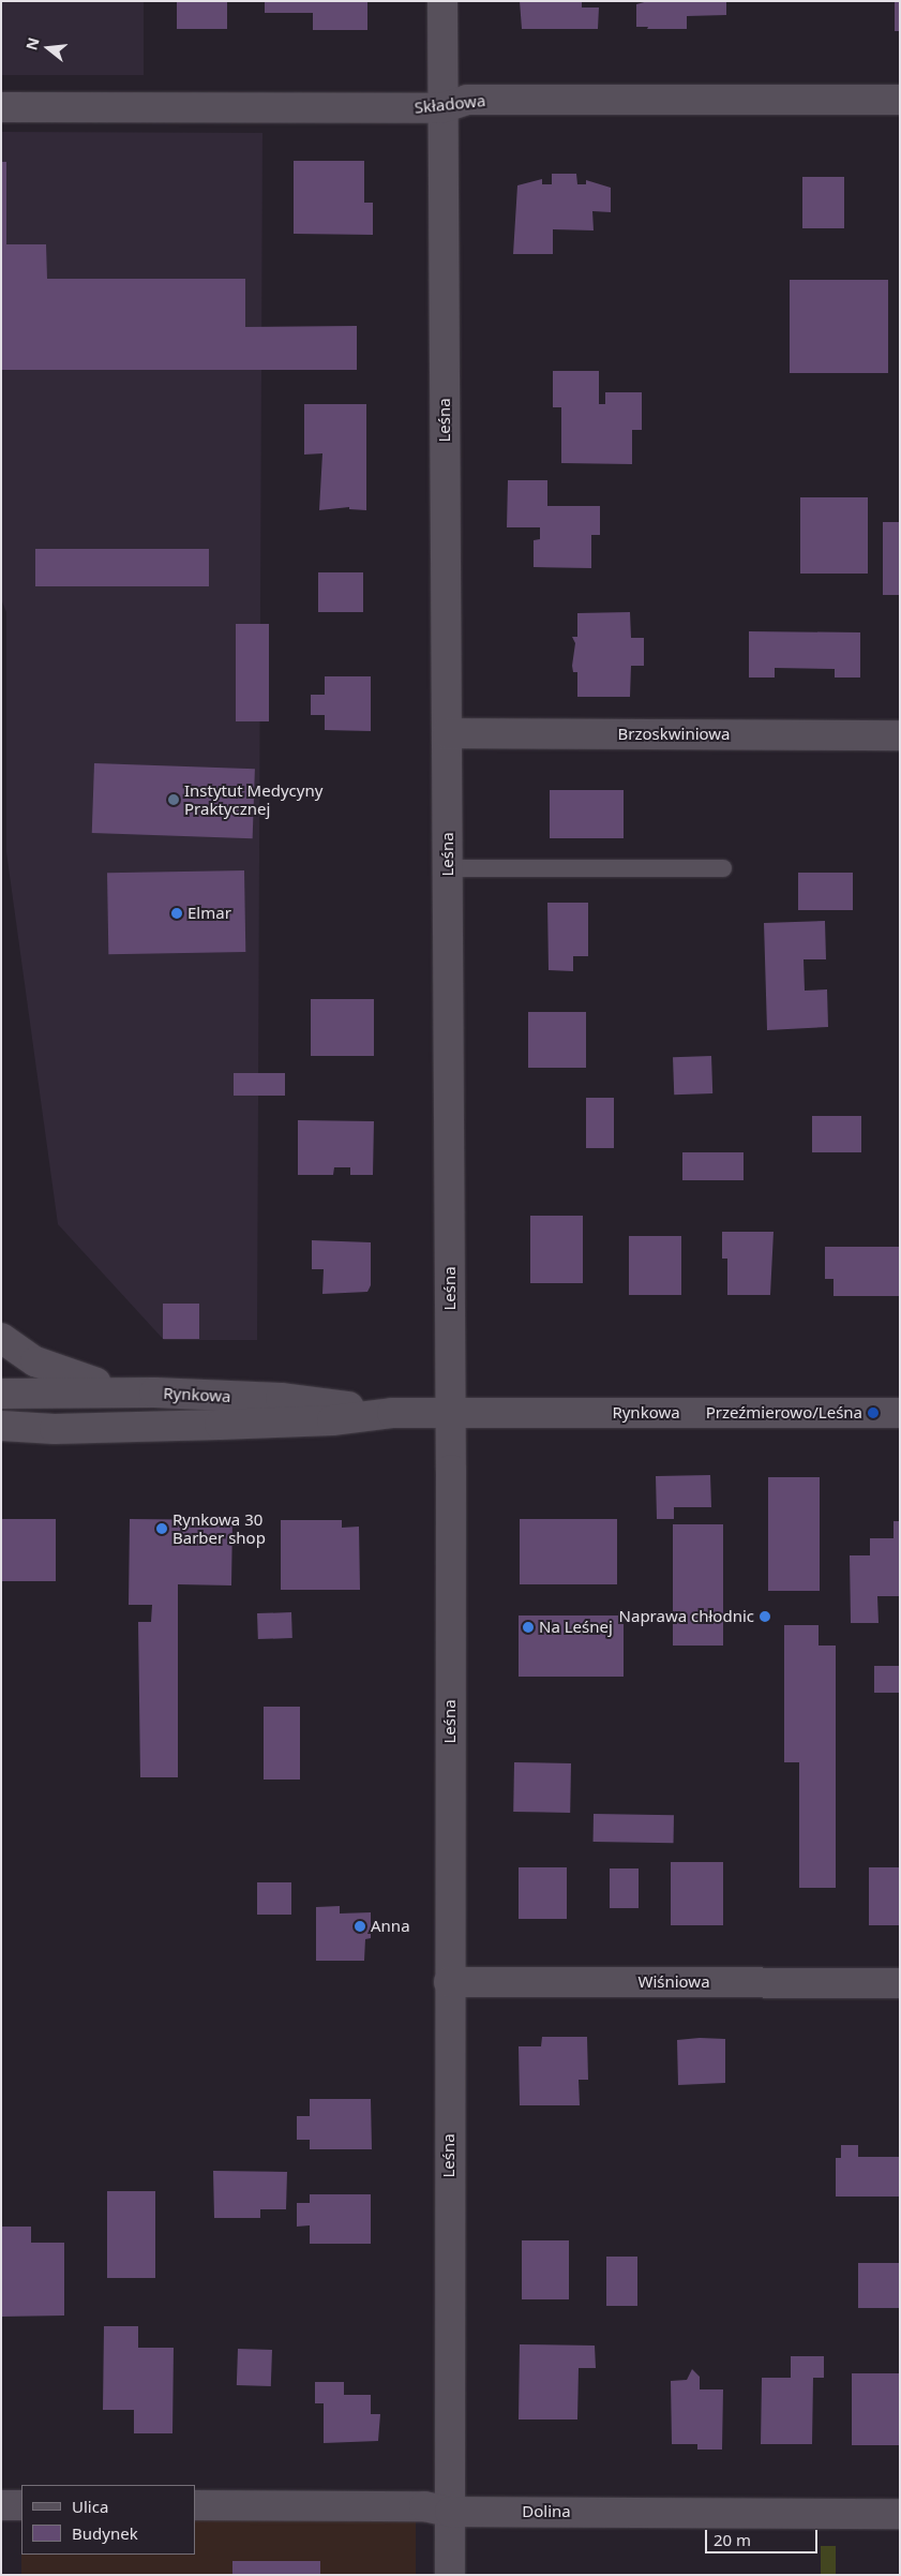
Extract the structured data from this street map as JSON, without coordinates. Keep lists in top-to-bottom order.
{
  "streets": {
    "street": [
      "Składowa",
      "Leśna",
      "Brzoskwiniowa",
      "Rynkowa",
      "Wiśniowa",
      "Dolina"
    ]
  },
  "crossings": [
    ["Składowa", "Leśna"],
    ["Leśna", "Brzoskwiniowa"],
    ["Leśna", "Rynkowa"],
    ["Leśna", "Wiśniowa"],
    ["Leśna", "Dolina"]
  ],
  "places": [
    "Instytut Medycyny Praktycznej",
    "Elmar",
    "Przeźmierowo/Leśna",
    "Rynkowa 30 Barber shop",
    "Naprawa chłodnic",
    "Na Leśnej",
    "Anna"
  ],
  "legend": ["Ulica", "Budynek"],
  "scale_bar": "20 m",
  "north": "left"
}
